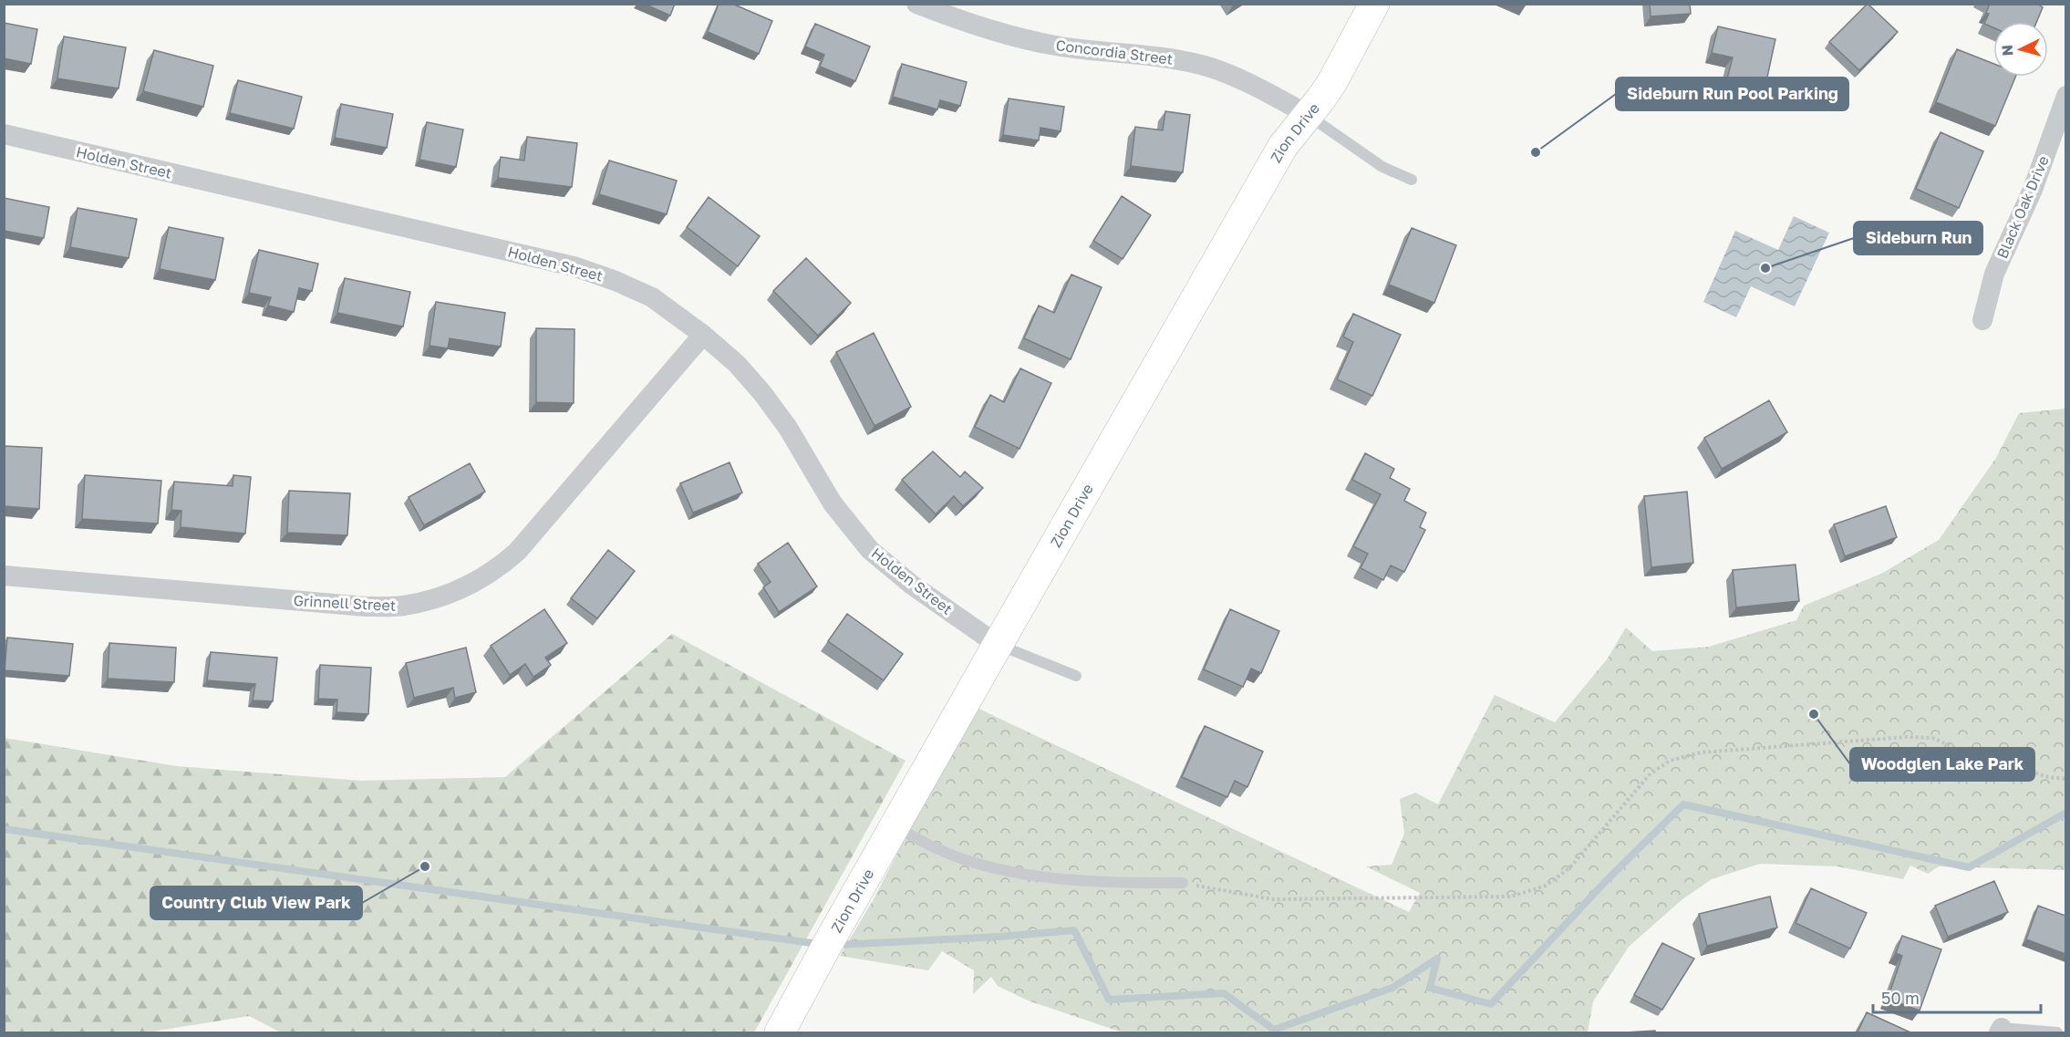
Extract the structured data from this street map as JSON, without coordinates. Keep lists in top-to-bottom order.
{
  "streets": {
    "main road": ["Zion Drive"],
    "street": [
      "Concordia Street",
      "Holden Street",
      "Black Oak Drive",
      "Grinnell Street"
    ]
  },
  "crossings": [
    ["Concordia Street", "Zion Drive"],
    ["Zion Drive", "Holden Street"],
    ["Holden Street", "Grinnell Street"]
  ],
  "places": [
    "Sideburn Run Pool Parking",
    "Sideburn Run",
    "Woodglen Lake Park",
    "Country Club View Park"
  ],
  "scale_bar": "50 m",
  "north": "left"
}
